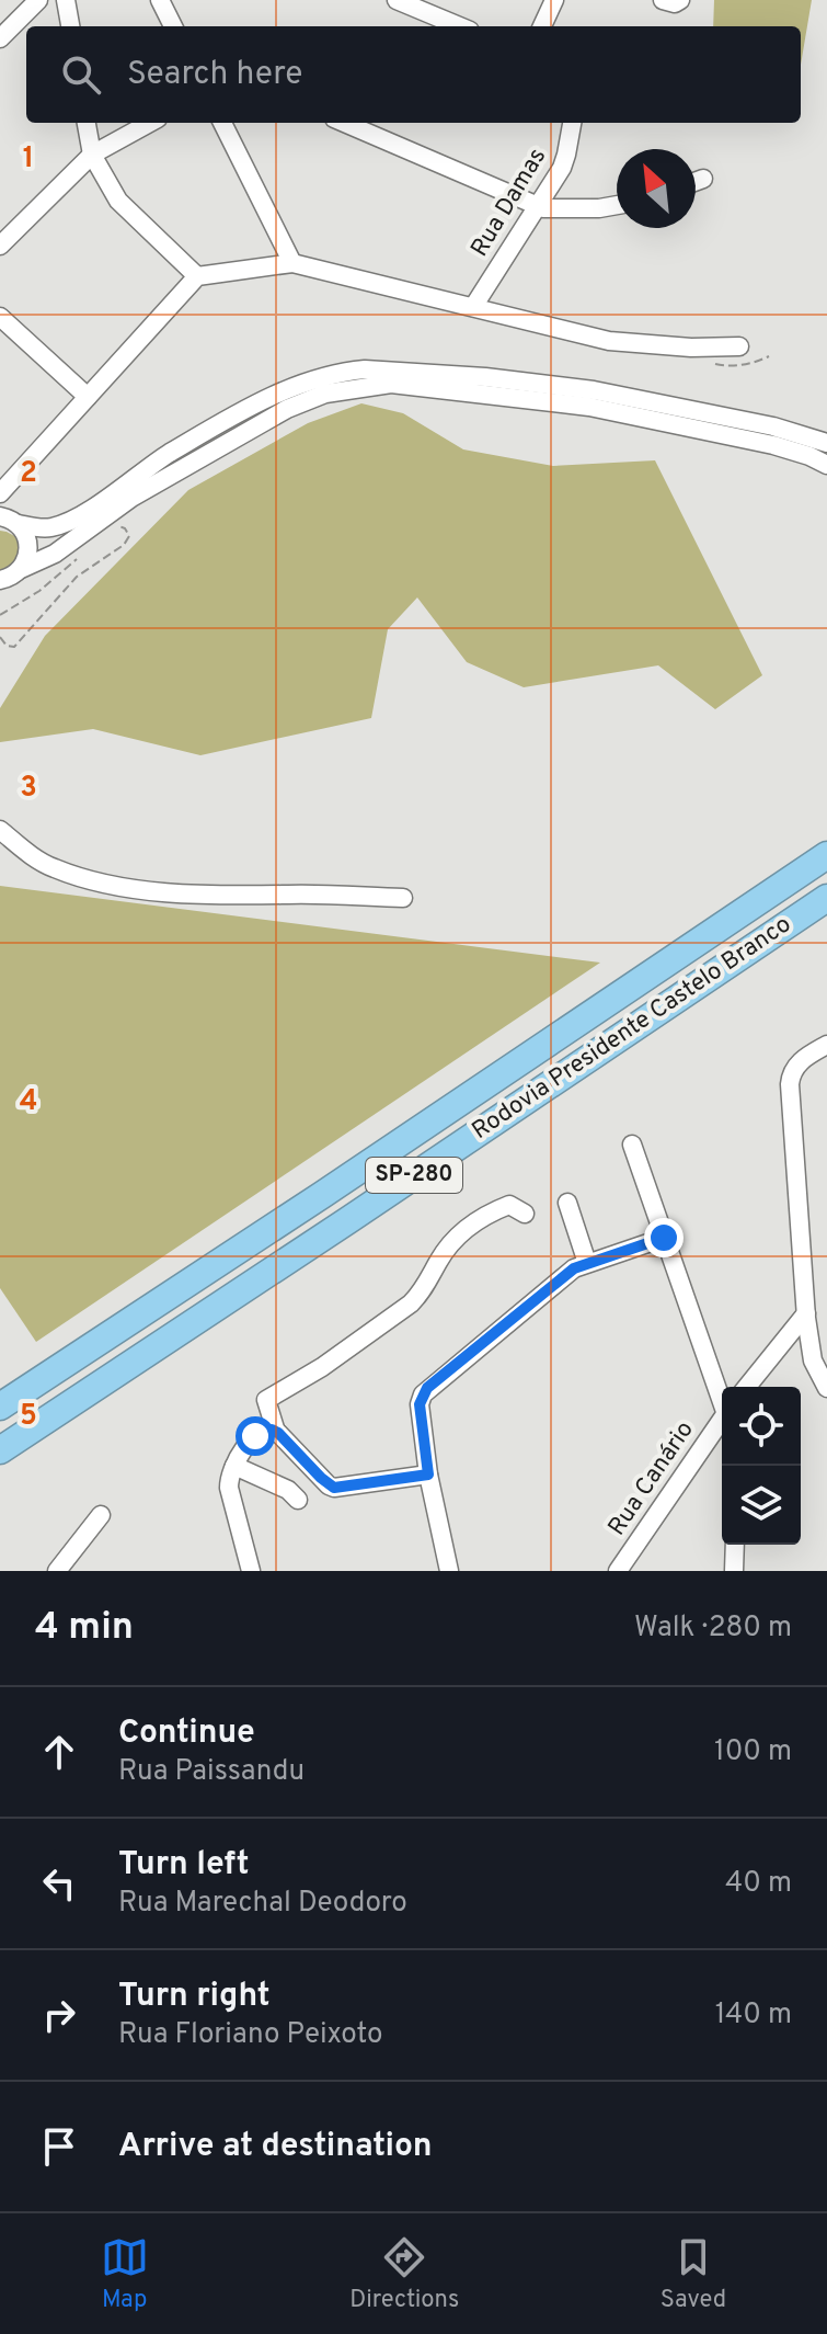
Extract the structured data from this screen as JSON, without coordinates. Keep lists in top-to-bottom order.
{
  "streets": {
    "highway": ["Rodovia Presidente Castelo Branco", "SP-280"],
    "street": ["Rua Damas", "Rua Canário"]
  },
  "north": "top left",
  "page": {
    "search": "Search here",
    "heading": ["4 min", "Walk · 280 m"],
    "list": [
      ["Continue", "Rua Paissandu", "100 m"],
      ["Turn left", "Rua Marechal Deodoro", "40 m"],
      ["Turn right", "Rua Floriano Peixoto", "140 m"],
      "Arrive at destination"
    ],
    "nav": ["Map", "Directions", "Saved"]
  },
  "grid": {
    "rows": [
      "1",
      "2",
      "3",
      "4",
      "5"
    ]
  }
}
